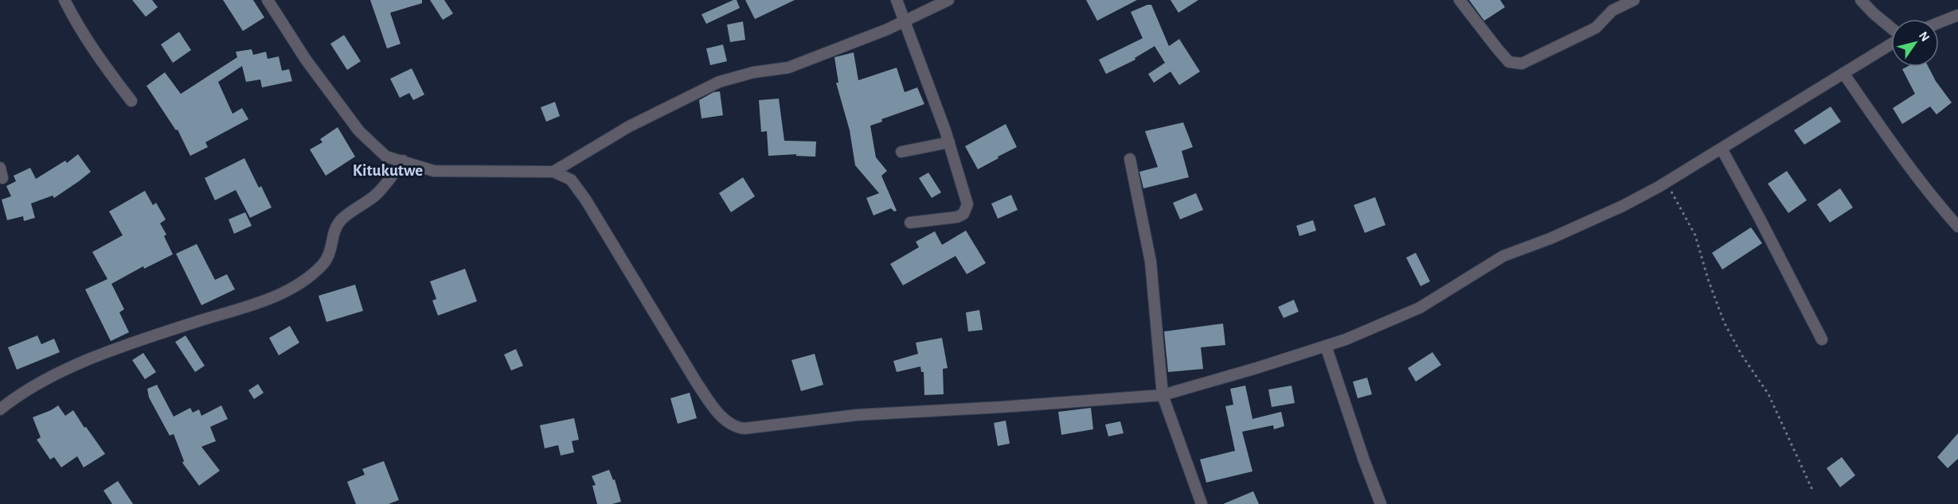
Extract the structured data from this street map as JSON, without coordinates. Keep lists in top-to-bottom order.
{
  "districts": ["Kitukutwe"],
  "north": "top right"
}
